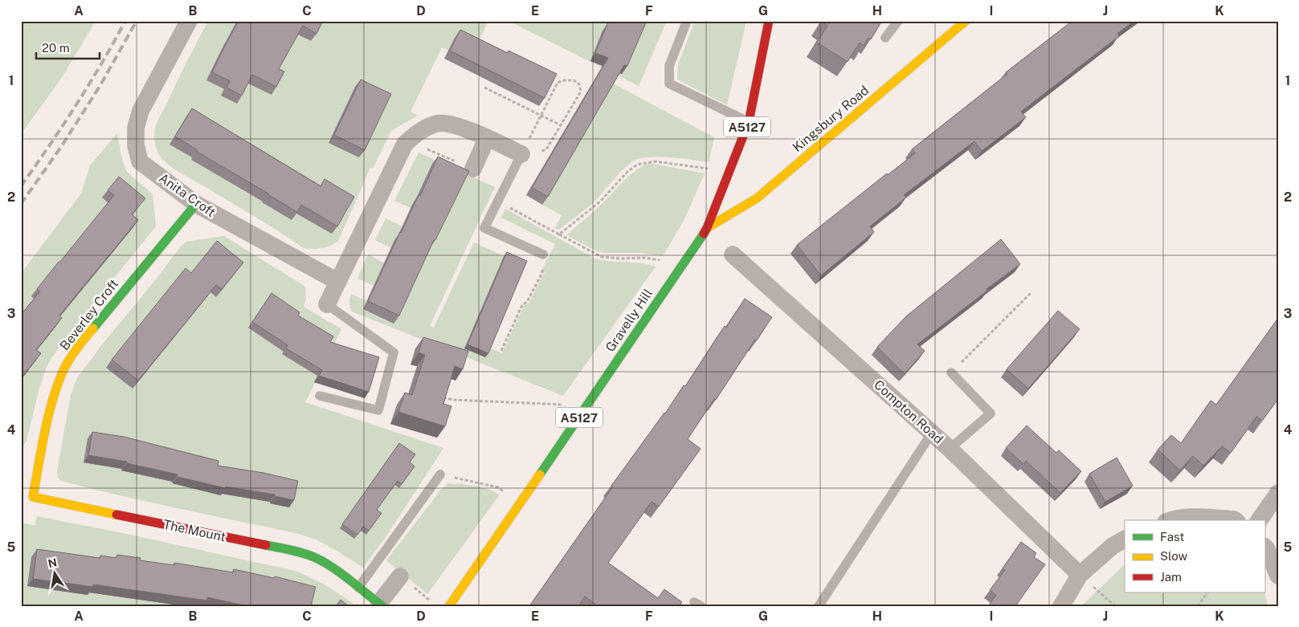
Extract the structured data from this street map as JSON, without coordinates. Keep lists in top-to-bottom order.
{
  "streets": {
    "street": [
      "Kingsbury Road",
      "A5127",
      "Anita Croft",
      "Beverley Croft",
      "Gravelly Hill",
      "Compton Road",
      "The Mount"
    ]
  },
  "crossings": [
    ["Kingsbury Road", "Gravelly Hill"],
    ["Anita Croft", "Beverley Croft"],
    ["Beverley Croft", "The Mount"]
  ],
  "legend": ["Fast", "Slow", "Jam"],
  "scale_bar": "20 m",
  "north": "top",
  "grid": {
    "columns": [
      "A",
      "B",
      "C",
      "D",
      "E",
      "F",
      "G",
      "H",
      "I",
      "J",
      "K"
    ],
    "rows": [
      "1",
      "2",
      "3",
      "4",
      "5"
    ]
  }
}
